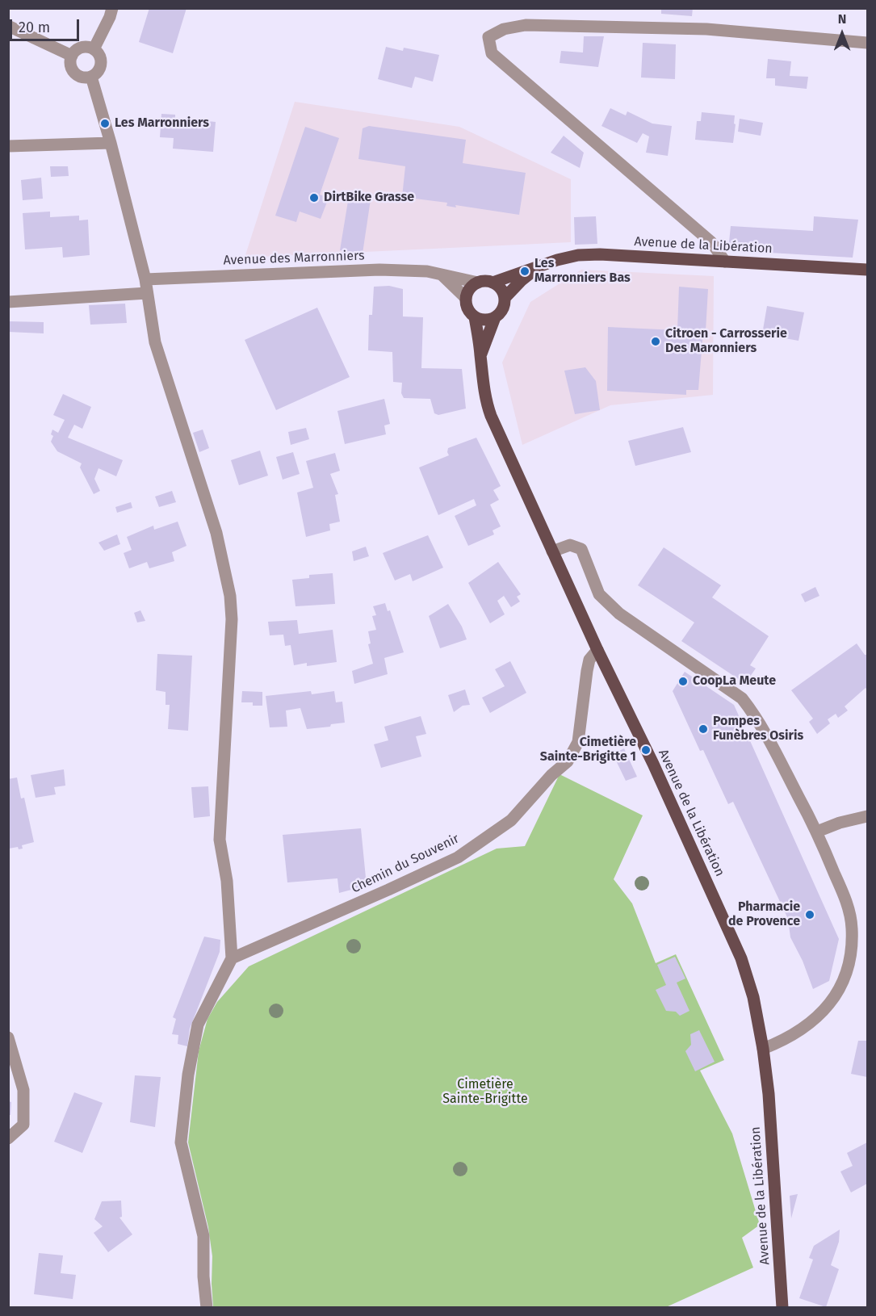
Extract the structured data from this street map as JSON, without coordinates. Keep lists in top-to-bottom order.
{
  "streets": {
    "main road": ["Avenue de la Libération"],
    "street": ["Avenue des Marronniers", "Chemin du Souvenir"]
  },
  "crossings": [
    ["Avenue de la Libération", "Avenue des Marronniers"],
    ["Avenue de la Libération", "Chemin du Souvenir"]
  ],
  "parks": ["Cimetière Sainte-Brigitte"],
  "places": [
    "Les Marronniers",
    "DirtBike Grasse",
    "Les Marronniers Bas",
    "Citroen - Carrosserie Des Maronniers",
    "CoopLa Meute",
    "Pompes Funèbres Osiris",
    "Cimetière Sainte-Brigitte 1",
    "Pharmacie de Provence"
  ],
  "scale_bar": "20 m",
  "north": "top"
}
